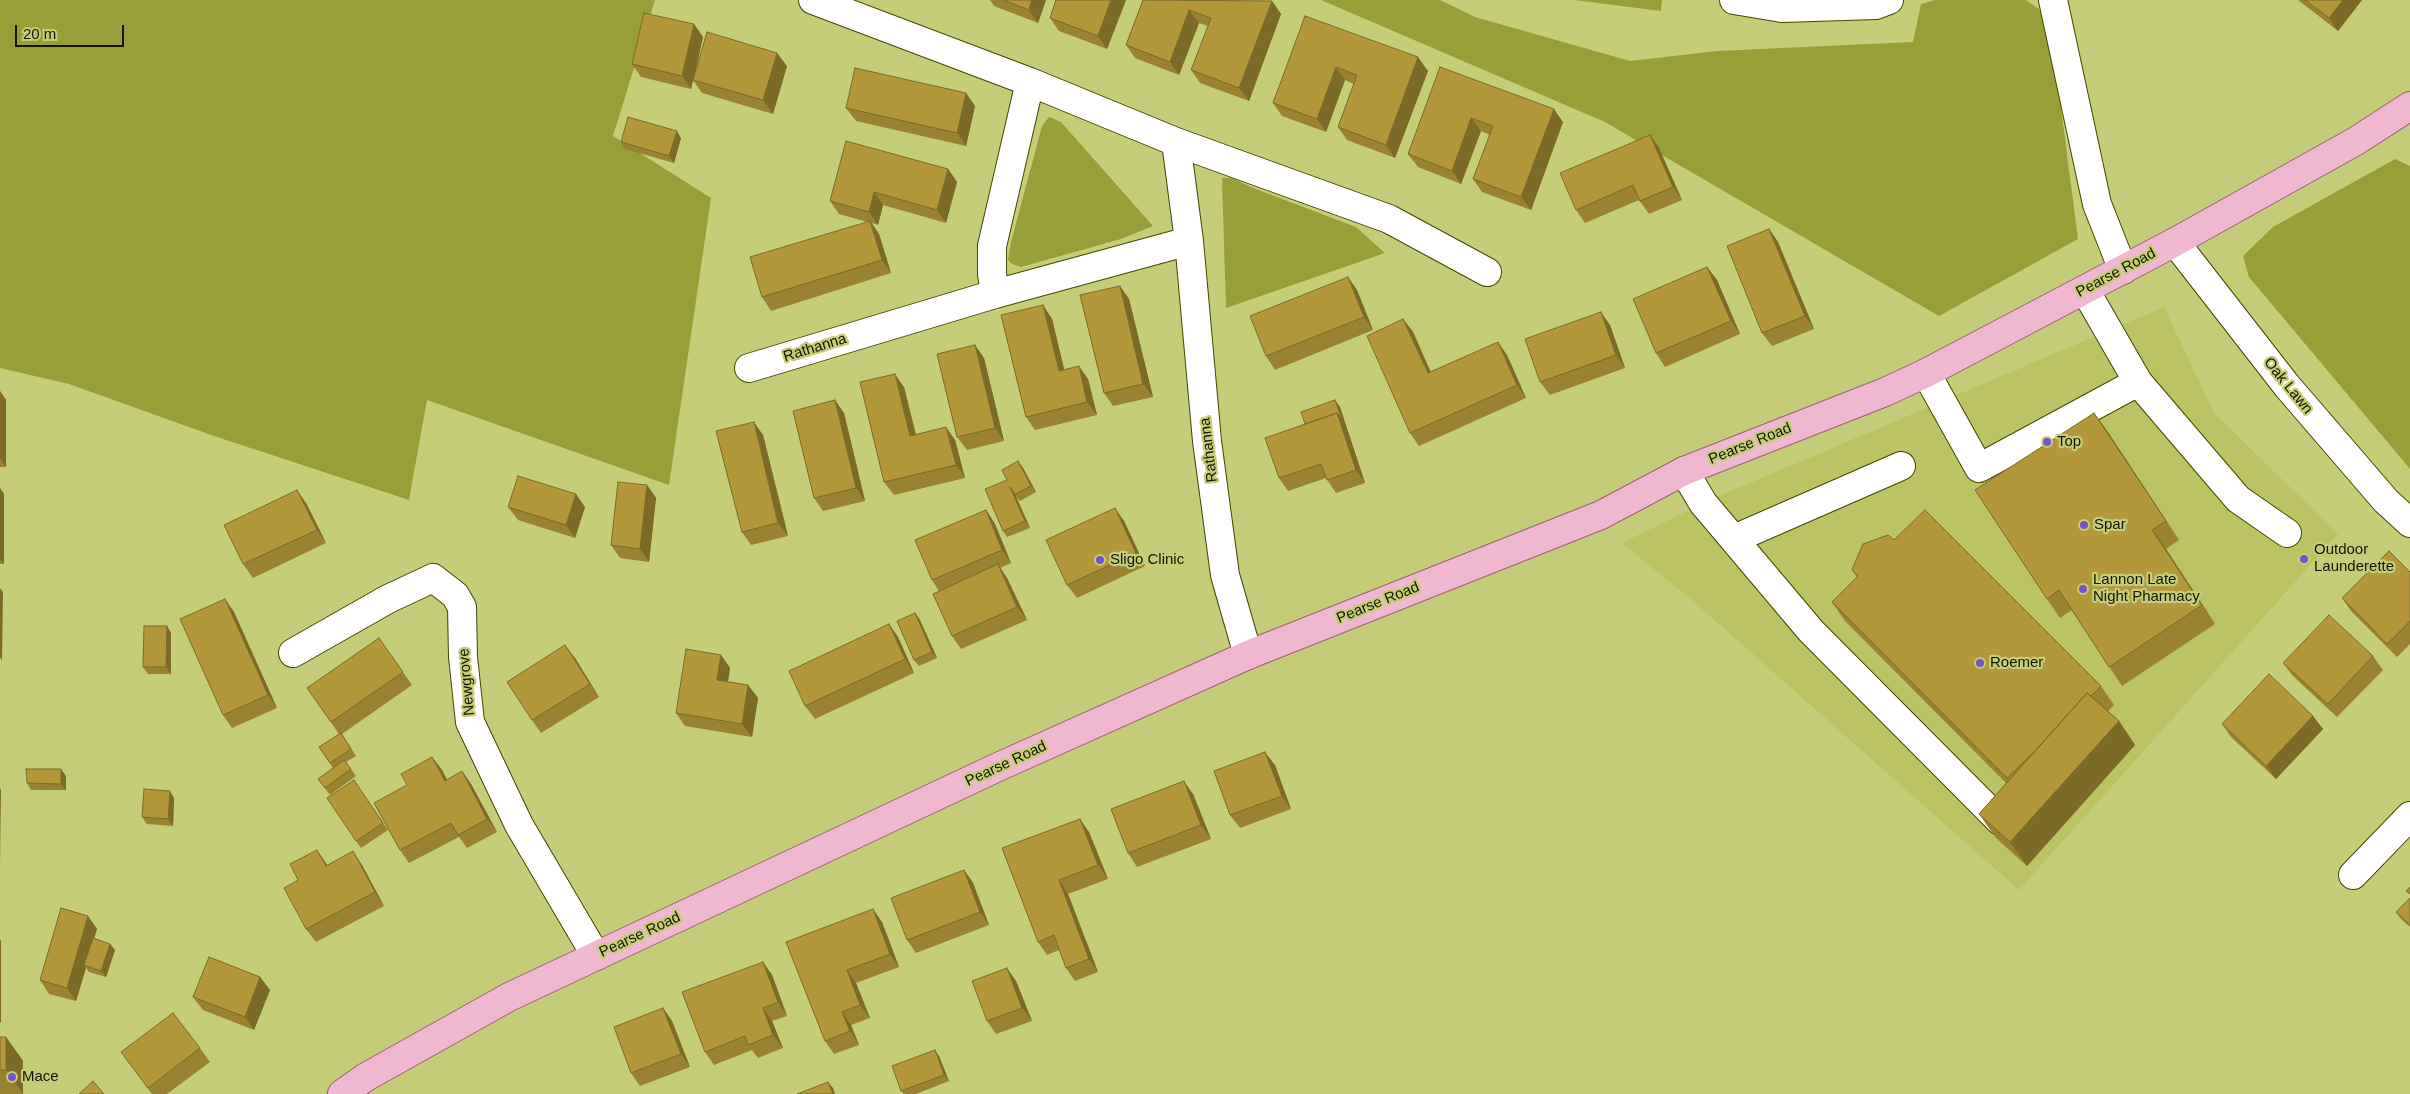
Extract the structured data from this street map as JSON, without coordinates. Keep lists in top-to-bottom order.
{
  "streets": {
    "main road": ["Pearse Road"],
    "street": ["Rathanna", "Oak Lawn", "Newgrove"]
  },
  "crossings": [
    ["Pearse Road", "Rathanna"],
    ["Pearse Road", "Oak Lawn"],
    ["Pearse Road", "Newgrove"]
  ],
  "places": [
    "Top",
    "Spar",
    "Outdoor Launderette",
    "Sligo Clinic",
    "Lannon Late Night Pharmacy",
    "Roemer",
    "Mace"
  ],
  "scale_bar": "20 m"
}
